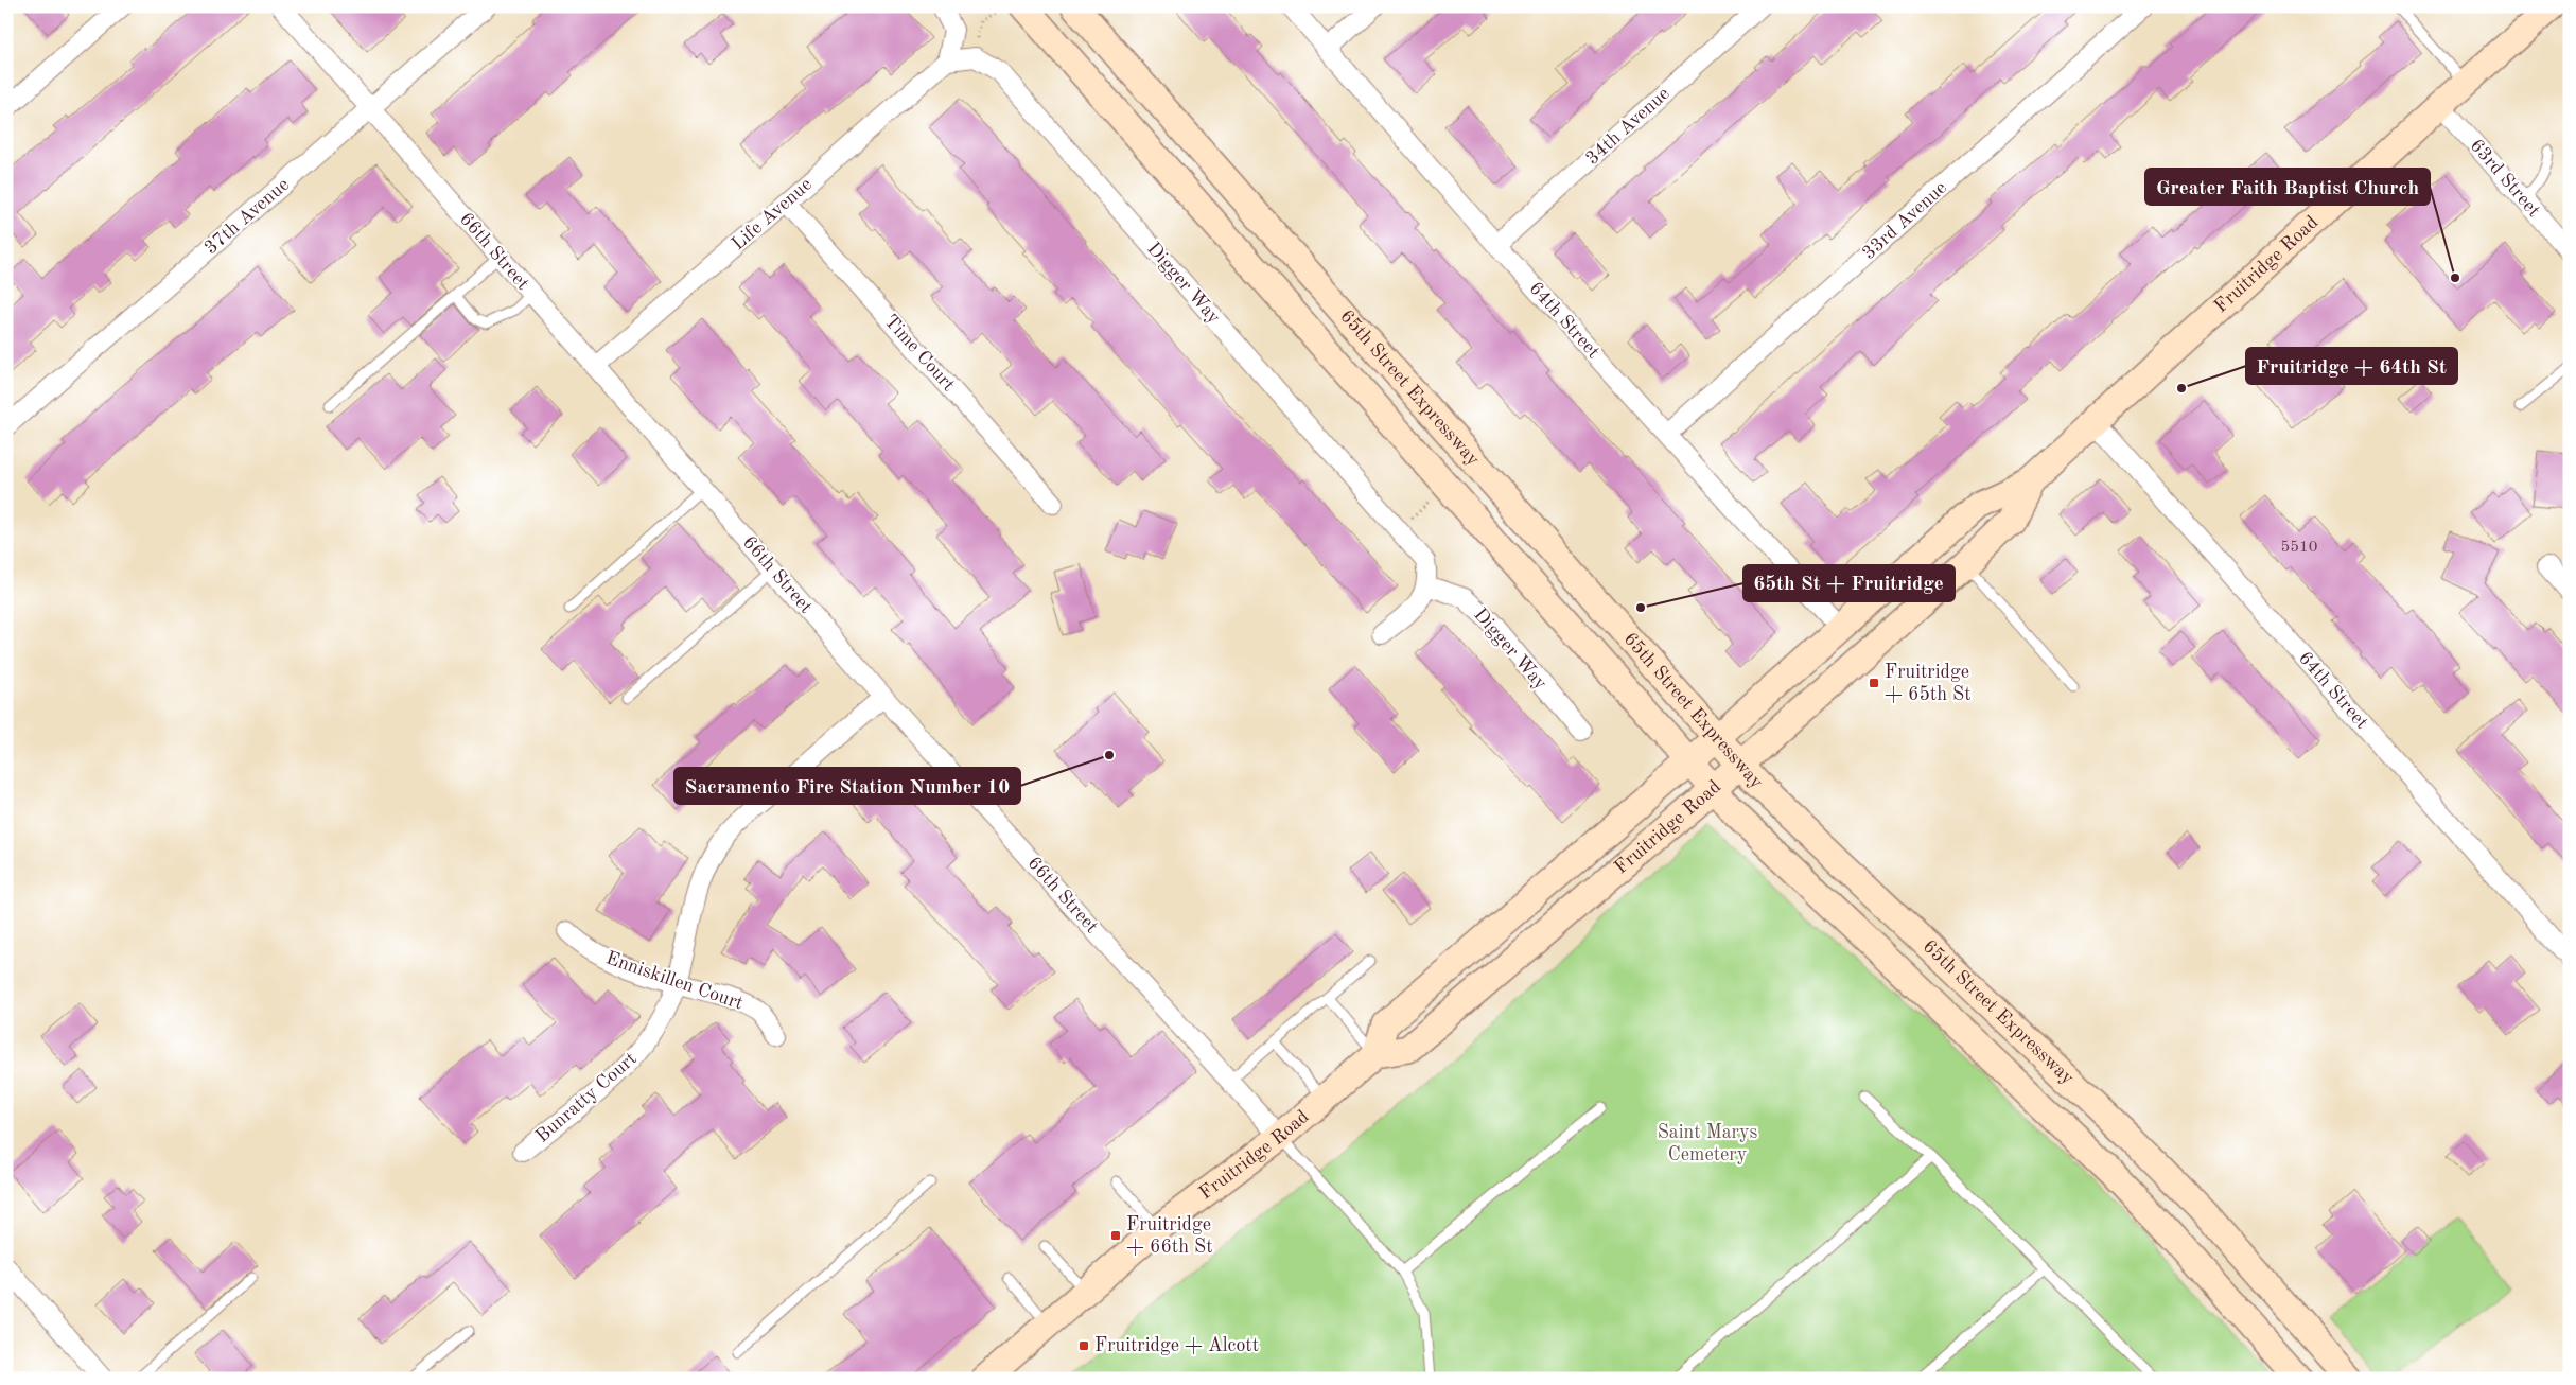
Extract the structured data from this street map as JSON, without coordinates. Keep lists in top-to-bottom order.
{
  "streets": {
    "main road": ["Fruitridge Road", "65th Street Expressway"],
    "street": [
      "34th Avenue",
      "63rd Street",
      "Life Avenue",
      "37th Avenue",
      "33rd Avenue",
      "66th Street",
      "Digger Way",
      "64th Street",
      "Time Court",
      "Enniskillen Court",
      "Bunratty Court"
    ]
  },
  "crossings": [
    ["34th Avenue", "64th Street"],
    ["63rd Street", "Fruitridge Road"],
    ["Life Avenue", "66th Street"],
    ["Life Avenue", "Time Court"],
    ["37th Avenue", "66th Street"],
    ["33rd Avenue", "64th Street"],
    ["66th Street", "Fruitridge Road"],
    ["66th Street", "Bunratty Court"],
    ["Fruitridge Road", "64th Street"],
    ["Fruitridge Road", "65th Street Expressway"],
    ["Enniskillen Court", "Bunratty Court"]
  ],
  "parks": ["Saint Marys Cemetery"],
  "places": {
    "other": [
      "Greater Faith Baptist Church",
      "Fruitridge + 64th St",
      "65th St + Fruitridge",
      "Sacramento Fire Station Number 10"
    ],
    "transit": ["Fruitridge + 65th St", "Fruitridge + 66th St", "Fruitridge + Alcott"]
  },
  "house_numbers": ["5510"]
}
